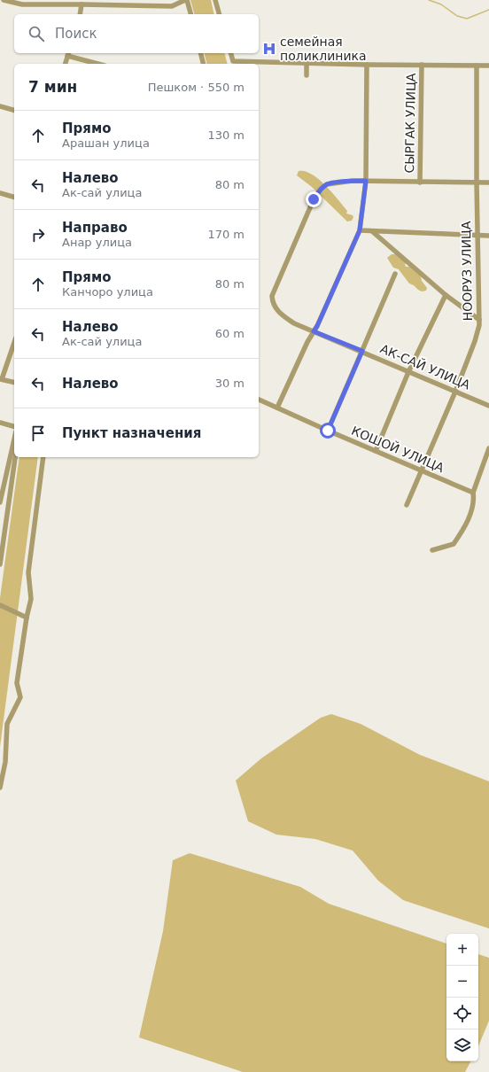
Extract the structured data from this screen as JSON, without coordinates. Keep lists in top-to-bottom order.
{
  "streets": {
    "street": [
      "СЫРГАК УЛИЦА",
      "НООРУЗ УЛИЦА",
      "АК-САЙ УЛИЦА",
      "КОШОЙ УЛИЦА"
    ]
  },
  "crossings": [
    ["НООРУЗ УЛИЦА", "АК-САЙ УЛИЦА"],
    ["НООРУЗ УЛИЦА", "КОШОЙ УЛИЦА"]
  ],
  "places": {
    "hospital": ["семейная поликлиника"]
  },
  "page": {
    "search": "Поиск",
    "heading": ["7 мин", "Пешком · 550 m"],
    "list": [
      ["Прямо", "Арашан улица", "130 m"],
      ["Налево", "Ак-сай улица", "80 m"],
      ["Направо", "Анар улица", "170 m"],
      ["Прямо", "Канчоро улица", "80 m"],
      ["Налево", "Ак-сай улица", "60 m"],
      ["Налево", "30 m"],
      "Пункт назначения"
    ],
    "map_buttons": ["+", "−"]
  }
}
